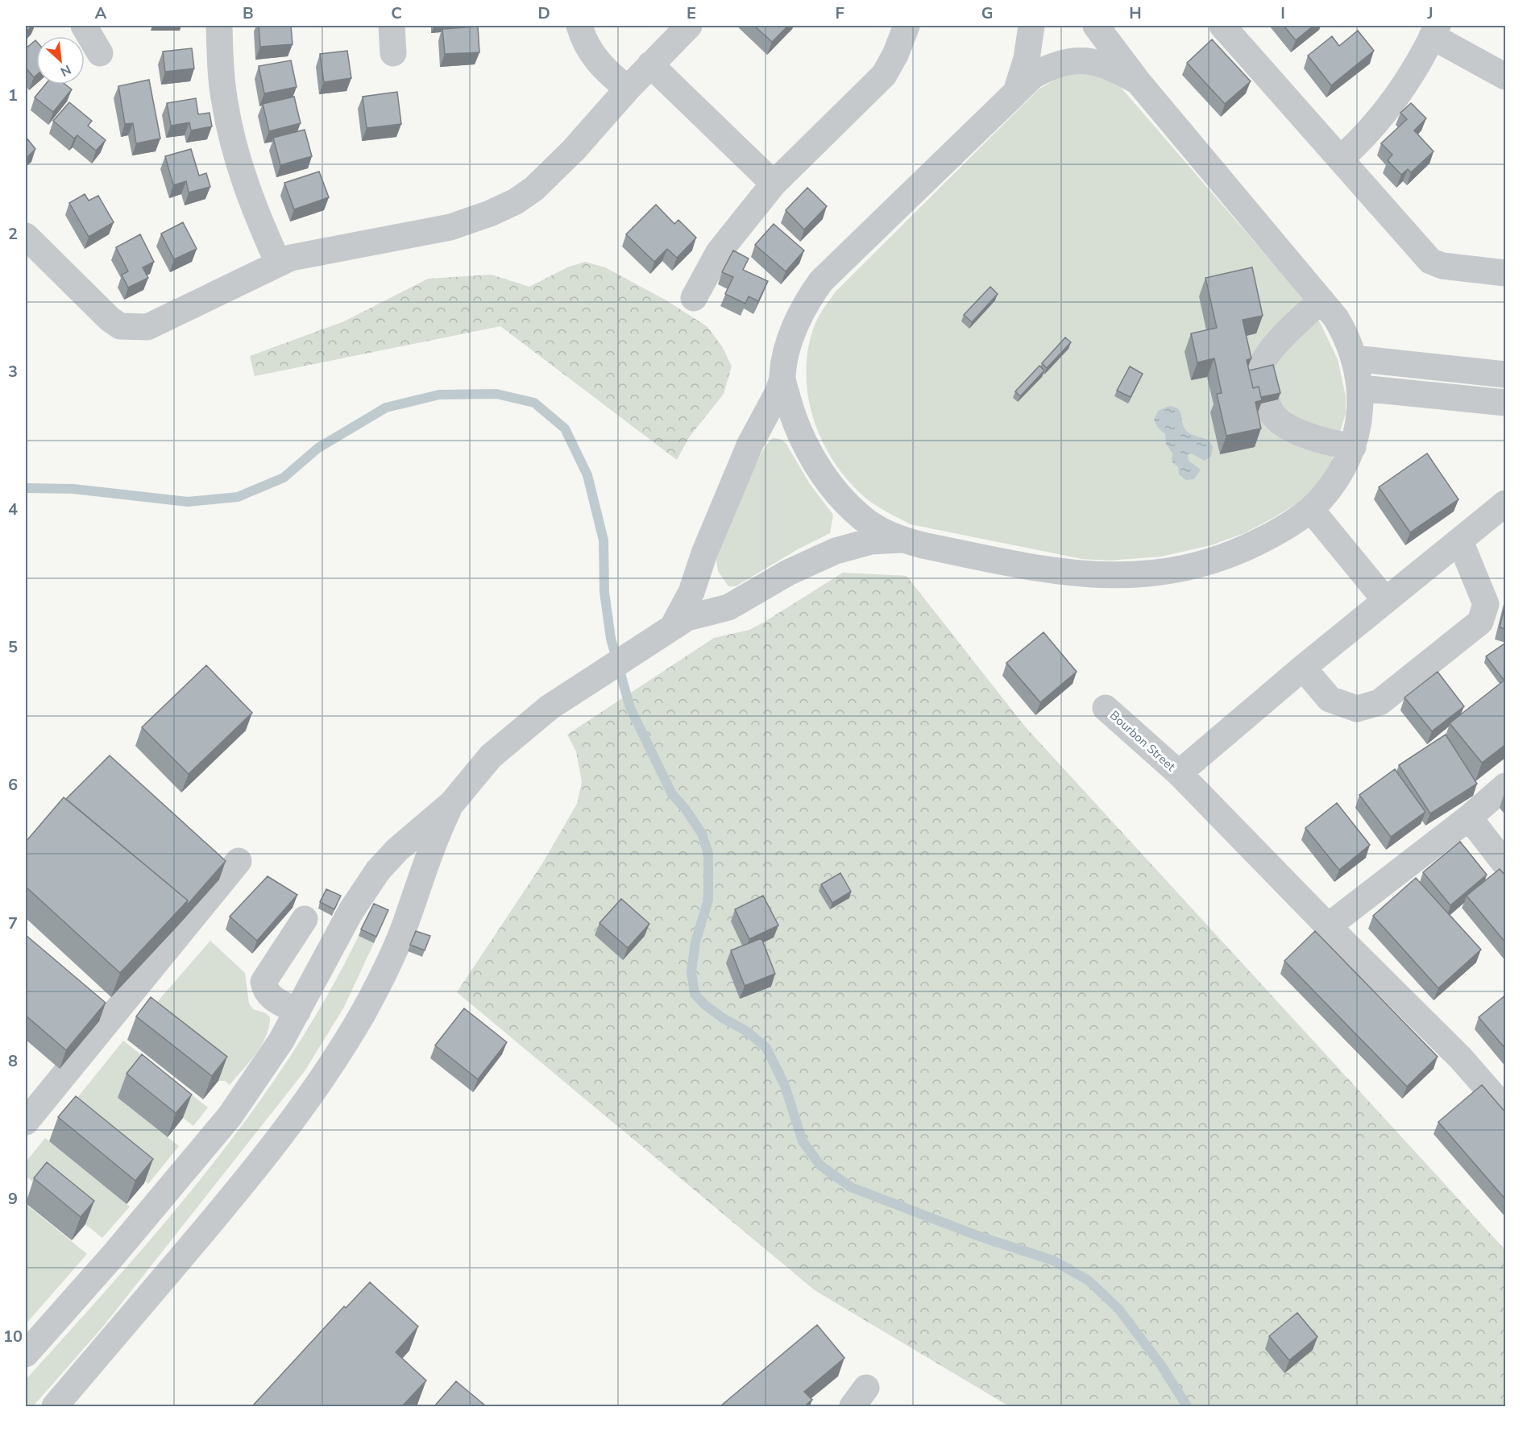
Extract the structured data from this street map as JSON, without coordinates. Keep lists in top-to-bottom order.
{
  "streets": {
    "street": ["Bourbon Street"]
  },
  "north": "bottom right",
  "grid": {
    "columns": [
      "A",
      "B",
      "C",
      "D",
      "E",
      "F",
      "G",
      "H",
      "I",
      "J"
    ],
    "rows": [
      "1",
      "2",
      "3",
      "4",
      "5",
      "6",
      "7",
      "8",
      "9",
      "10"
    ]
  }
}
